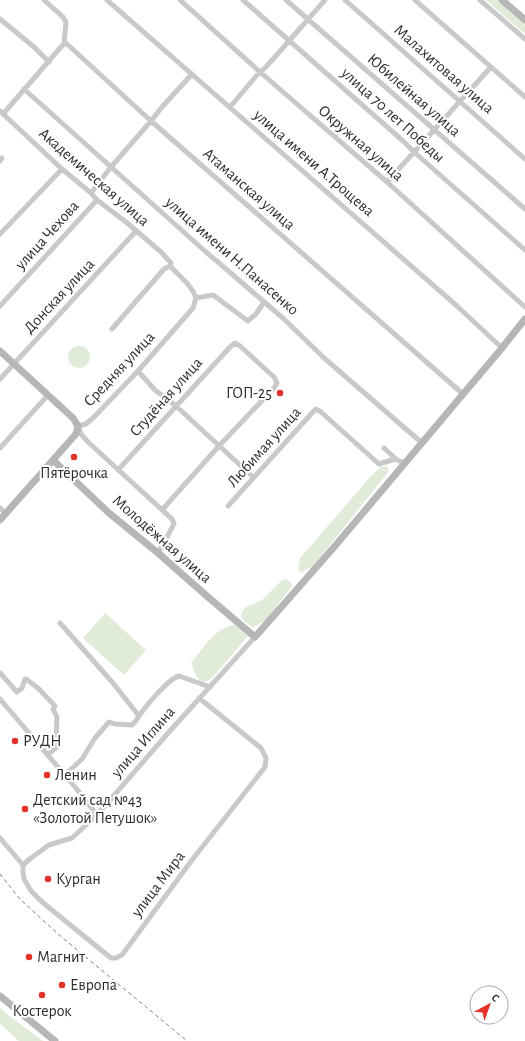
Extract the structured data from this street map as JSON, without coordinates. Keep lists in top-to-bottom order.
{
  "streets": {
    "street": [
      "Малахитовая улица",
      "Юбилейная улица",
      "улица 70 лет Победы",
      "Окружная улица",
      "улица имени А.Трощева",
      "Академическая улица",
      "Атаманская улица",
      "улица Чехова",
      "улица имени Н.Панасенко",
      "Донская улица",
      "Средняя улица",
      "Студёная улица",
      "Любимая улица",
      "Молодёжная улица",
      "улица Иглина",
      "улица Мира"
    ]
  },
  "crossings": [
    ["Академическая улица", "улица Чехова"],
    ["Академическая улица", "Донская улица"],
    ["Академическая улица", "Средняя улица"],
    ["Средняя улица", "Молодёжная улица"],
    ["Молодёжная улица", "улица Иглина"],
    ["улица Иглина", "улица Мира"]
  ],
  "places": [
    "ГОП-25",
    "Пятёрочка",
    "РУДН",
    "Ленин",
    "Детский сад №43 «Золотой Петушок»",
    "Курган",
    "Магнит",
    "Европа",
    "Костерок"
  ],
  "north": "top right"
}
